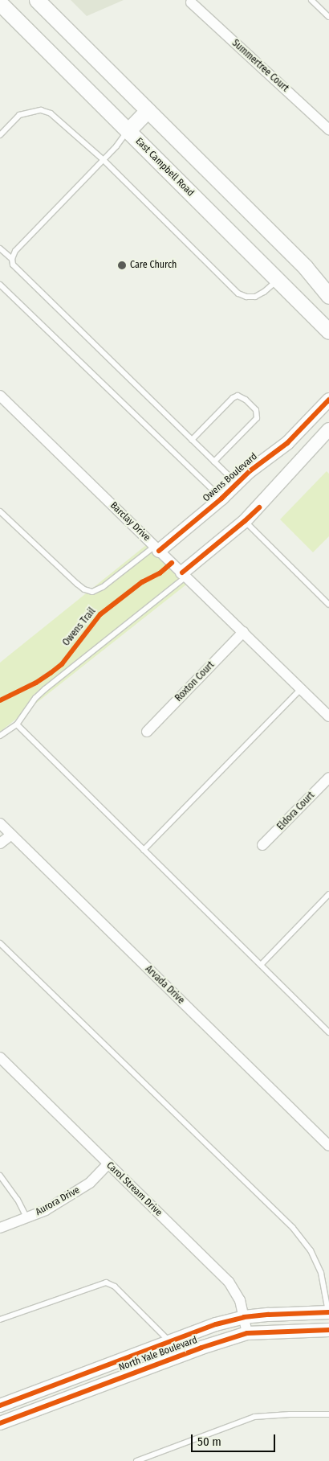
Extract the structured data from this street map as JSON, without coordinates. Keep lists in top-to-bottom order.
{
  "streets": {
    "main road": ["East Campbell Road"],
    "street": [
      "Summertree Court",
      "Owens Boulevard",
      "Barclay Drive",
      "Roxton Court",
      "Eldora Court",
      "Arvada Drive",
      "Carol Stream Drive",
      "Aurora Drive",
      "North Yale Boulevard"
    ],
    "cycle path": ["Owens Trail"]
  },
  "crossings": [
    ["Owens Boulevard", "Barclay Drive"],
    ["Barclay Drive", "Roxton Court"],
    ["Carol Stream Drive", "Aurora Drive"],
    ["Carol Stream Drive", "North Yale Boulevard"]
  ],
  "places": ["Care Church"],
  "scale_bar": "50 m"
}
